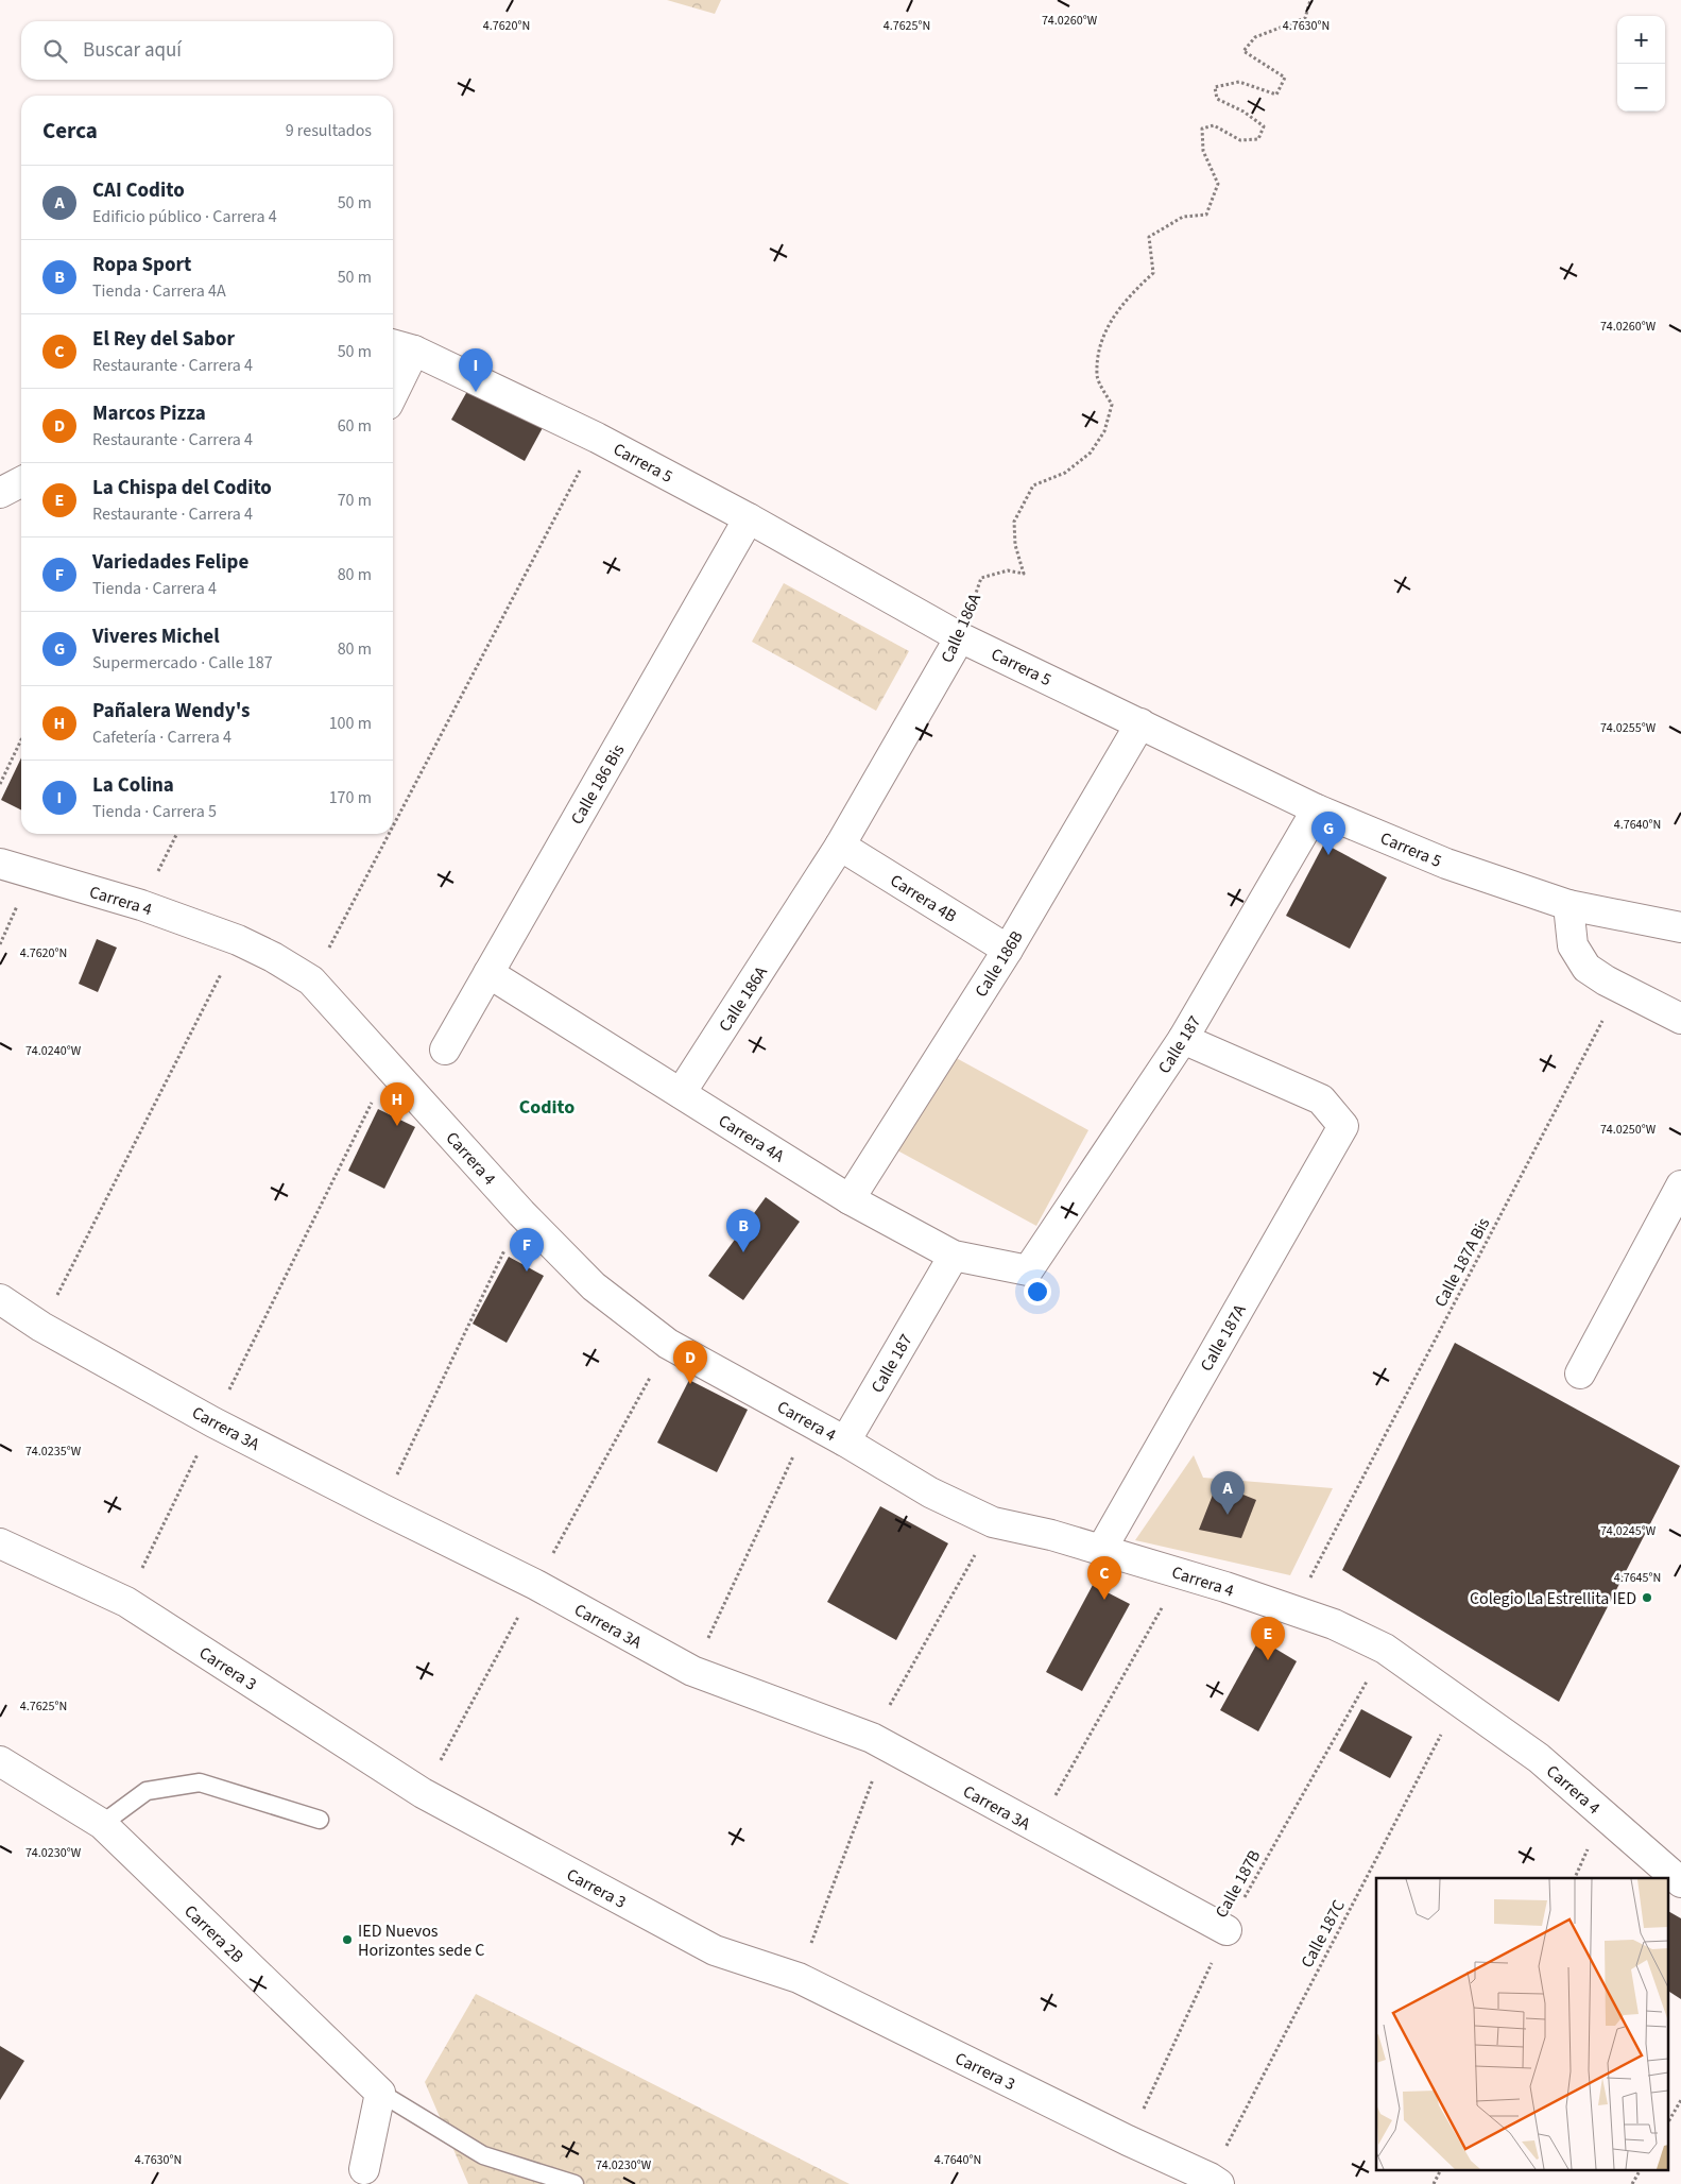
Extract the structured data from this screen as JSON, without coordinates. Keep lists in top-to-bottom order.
{
  "streets": {
    "street": [
      "Carrera 5",
      "Calle 186A",
      "Calle 186 Bis",
      "Carrera 4B",
      "Carrera 4",
      "Calle 186B",
      "Calle 187",
      "Carrera 4A",
      "Calle 187A",
      "Carrera 3A",
      "Carrera 3",
      "Carrera 2B"
    ],
    "path": ["Calle 187A Bis", "Calle 187B", "Calle 187C"]
  },
  "crossings": [
    ["Carrera 5", "Calle 186A"],
    ["Carrera 5", "Calle 186 Bis"],
    ["Carrera 5", "Calle 186B"],
    ["Carrera 5", "Calle 187"],
    ["Calle 186A", "Carrera 4B"],
    ["Calle 186A", "Carrera 4A"],
    ["Calle 186 Bis", "Carrera 4A"],
    ["Carrera 4B", "Calle 186B"],
    ["Carrera 4", "Calle 187"],
    ["Carrera 4", "Calle 187A Bis"],
    ["Carrera 4", "Calle 187A"],
    ["Carrera 4", "Calle 187B"],
    ["Carrera 4", "Calle 187C"],
    ["Calle 186B", "Carrera 4A"],
    ["Calle 187", "Carrera 4A"],
    ["Calle 187", "Calle 187A"],
    ["Carrera 3A", "Calle 187B"],
    ["Carrera 3", "Calle 187B"],
    ["Carrera 3", "Calle 187C"]
  ],
  "districts": ["Codito"],
  "places": ["Colegio La Estrellita IED", "IED Nuevos Horizontes sede C"],
  "page": {
    "map_buttons": ["+", "−"],
    "search": "Buscar aquí",
    "heading": ["Cerca", "9 resultados"],
    "list": [
      {
        "mark": "A",
        "name": "CAI Codito",
        "note": "Edificio público · Carrera 4",
        "value": "50 m"
      },
      {
        "mark": "B",
        "name": "Ropa Sport",
        "note": "Tienda · Carrera 4A",
        "value": "50 m"
      },
      {
        "mark": "C",
        "name": "El Rey del Sabor",
        "note": "Restaurante · Carrera 4",
        "value": "50 m"
      },
      {
        "mark": "D",
        "name": "Marcos Pizza",
        "note": "Restaurante · Carrera 4",
        "value": "60 m"
      },
      {
        "mark": "E",
        "name": "La Chispa del Codito",
        "note": "Restaurante · Carrera 4",
        "value": "70 m"
      },
      {
        "mark": "F",
        "name": "Variedades Felipe",
        "note": "Tienda · Carrera 4",
        "value": "80 m"
      },
      {
        "mark": "G",
        "name": "Viveres Michel",
        "note": "Supermercado · Calle 187",
        "value": "80 m"
      },
      {
        "mark": "H",
        "name": "Pañalera Wendy's",
        "note": "Cafetería · Carrera 4",
        "value": "100 m"
      },
      {
        "mark": "I",
        "name": "La Colina",
        "note": "Tienda · Carrera 5",
        "value": "170 m"
      }
    ],
    "pins": [
      "I",
      "G",
      "H",
      "B",
      "F",
      "D",
      "A",
      "C",
      "E"
    ]
  },
  "coordinates": [
    "74.0260°W",
    "4.7620°N",
    "4.7625°N",
    "4.7630°N",
    "74.0255°W",
    "4.7640°N",
    "74.0240°W",
    "74.0250°W",
    "74.0235°W",
    "74.0245°W",
    "4.7645°N",
    "74.0230°W"
  ]
}
